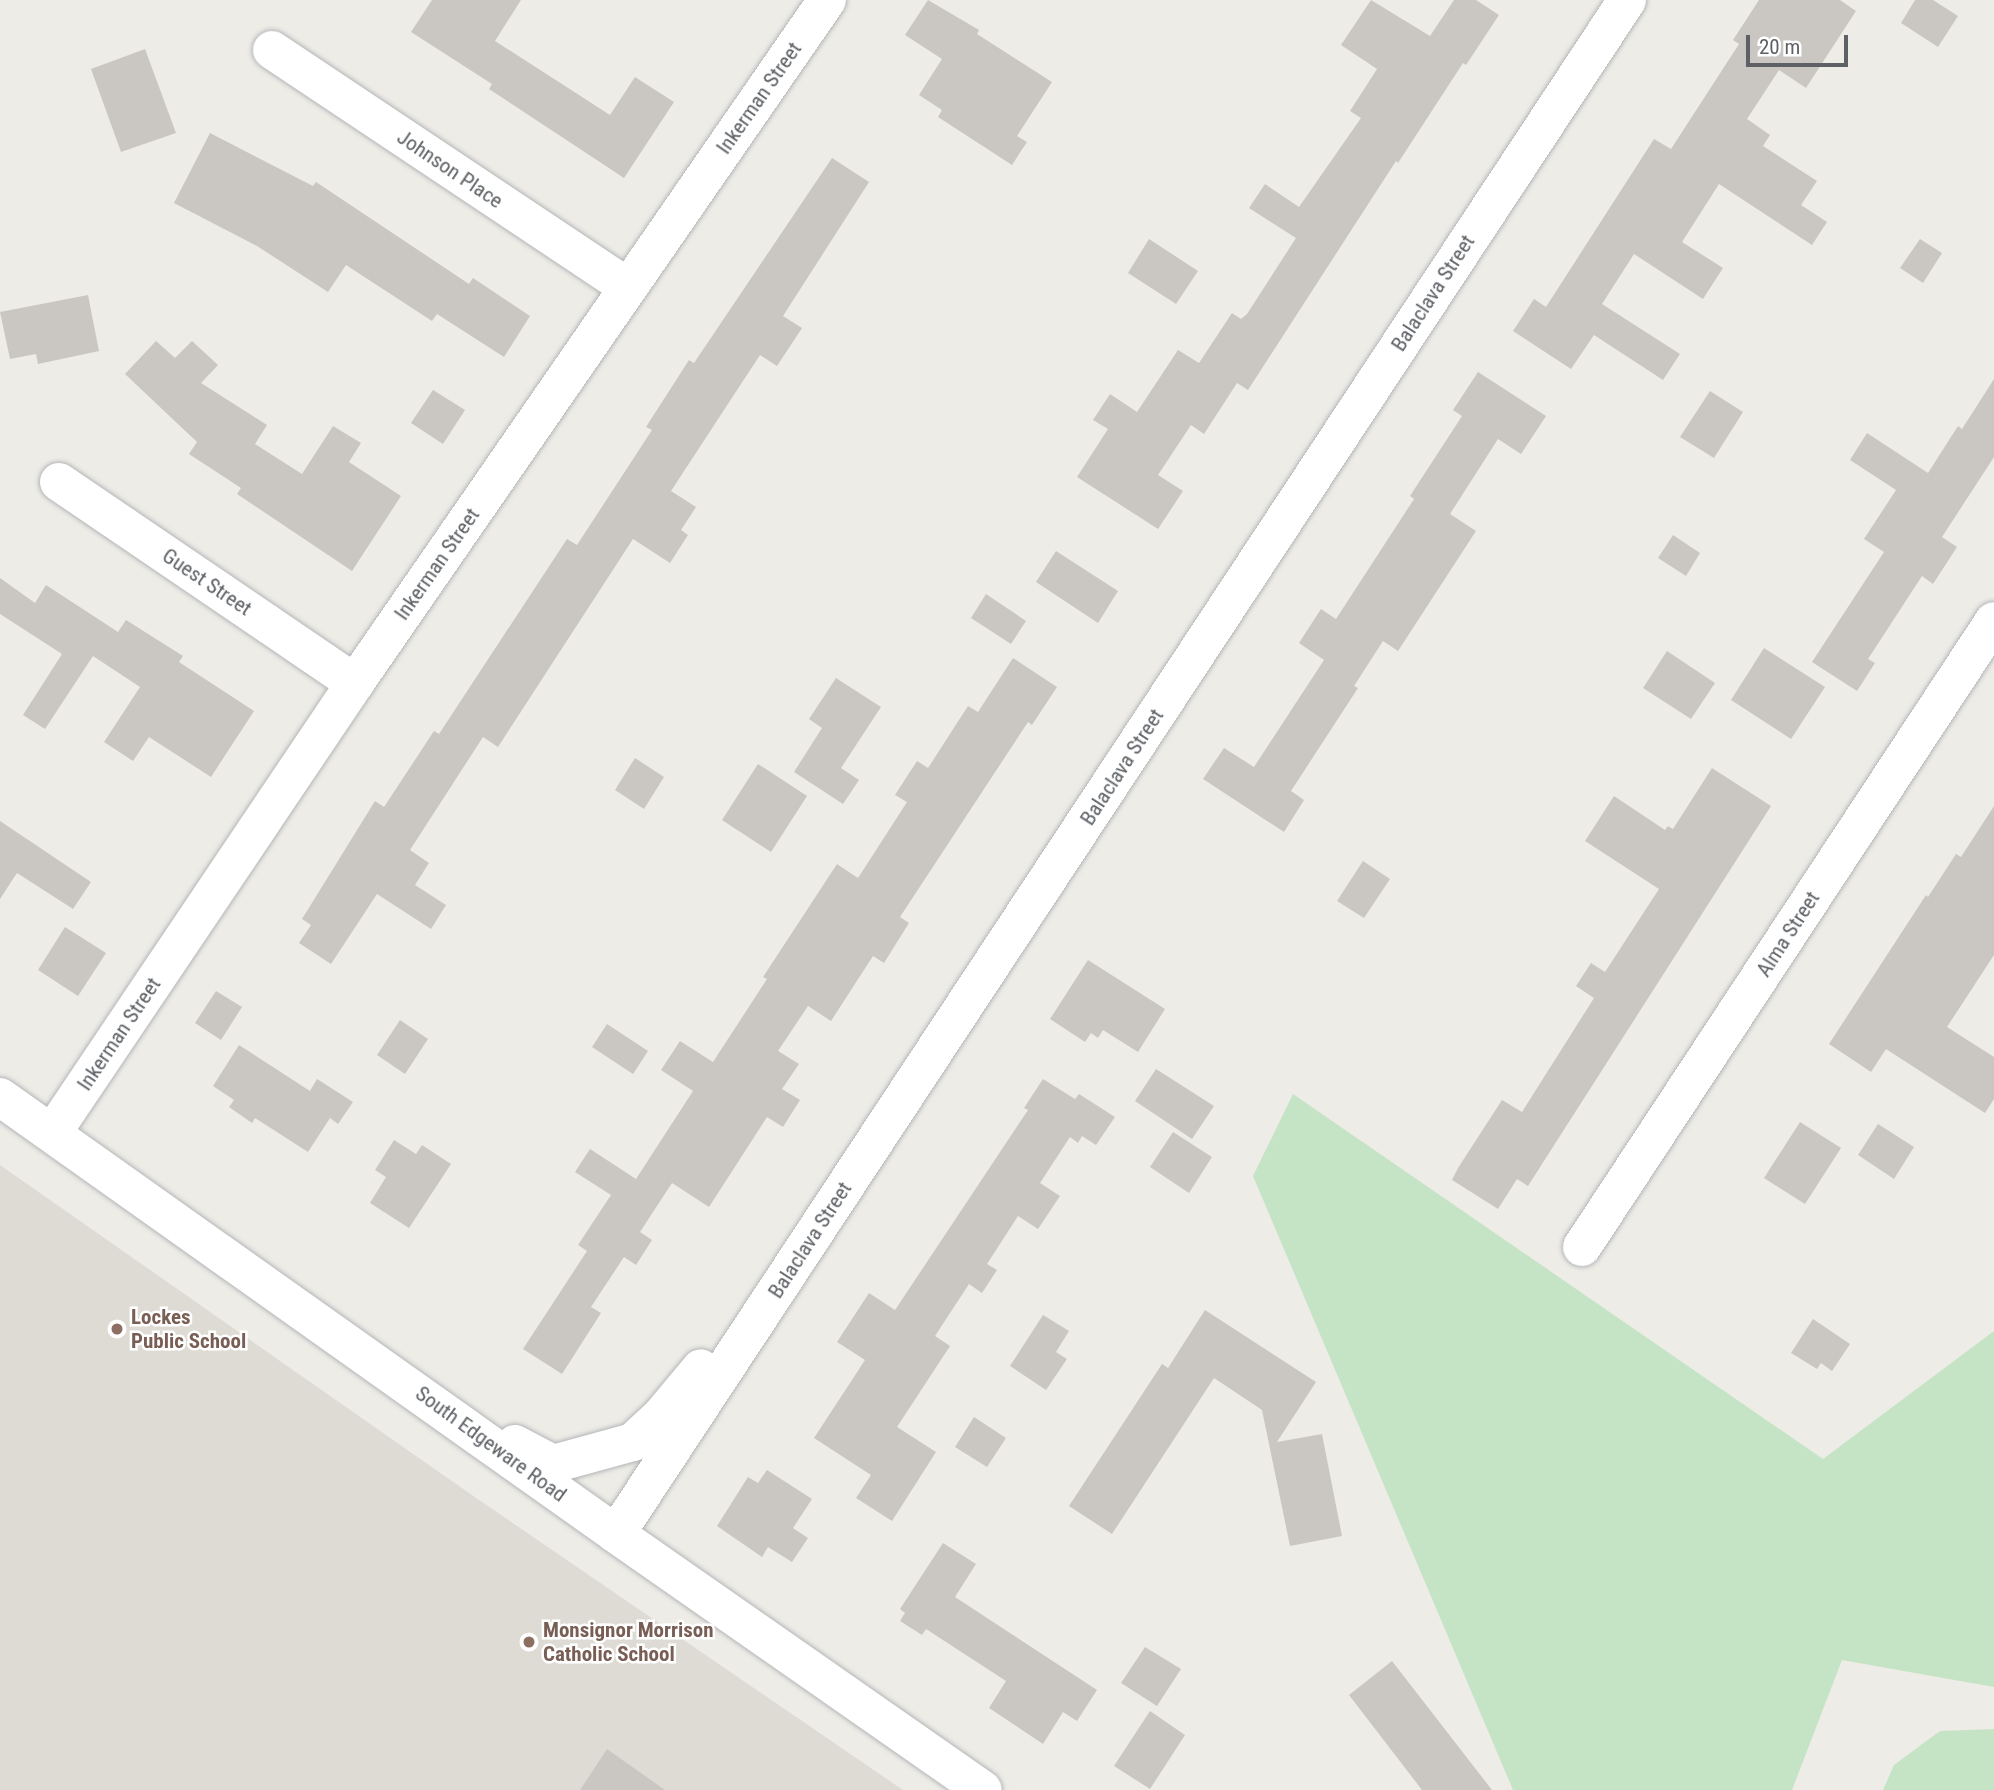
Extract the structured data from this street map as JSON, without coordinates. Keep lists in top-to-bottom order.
{
  "streets": {
    "street": [
      "Inkerman Street",
      "Johnson Place",
      "Balaclava Street",
      "Guest Street",
      "Alma Street",
      "South Edgeware Road"
    ]
  },
  "crossings": [
    ["Inkerman Street", "Johnson Place"],
    ["Inkerman Street", "Guest Street"],
    ["Inkerman Street", "South Edgeware Road"],
    ["Balaclava Street", "South Edgeware Road"]
  ],
  "places": ["Lockes Public School", "Monsignor Morrison Catholic School"],
  "scale_bar": "20 m"
}
